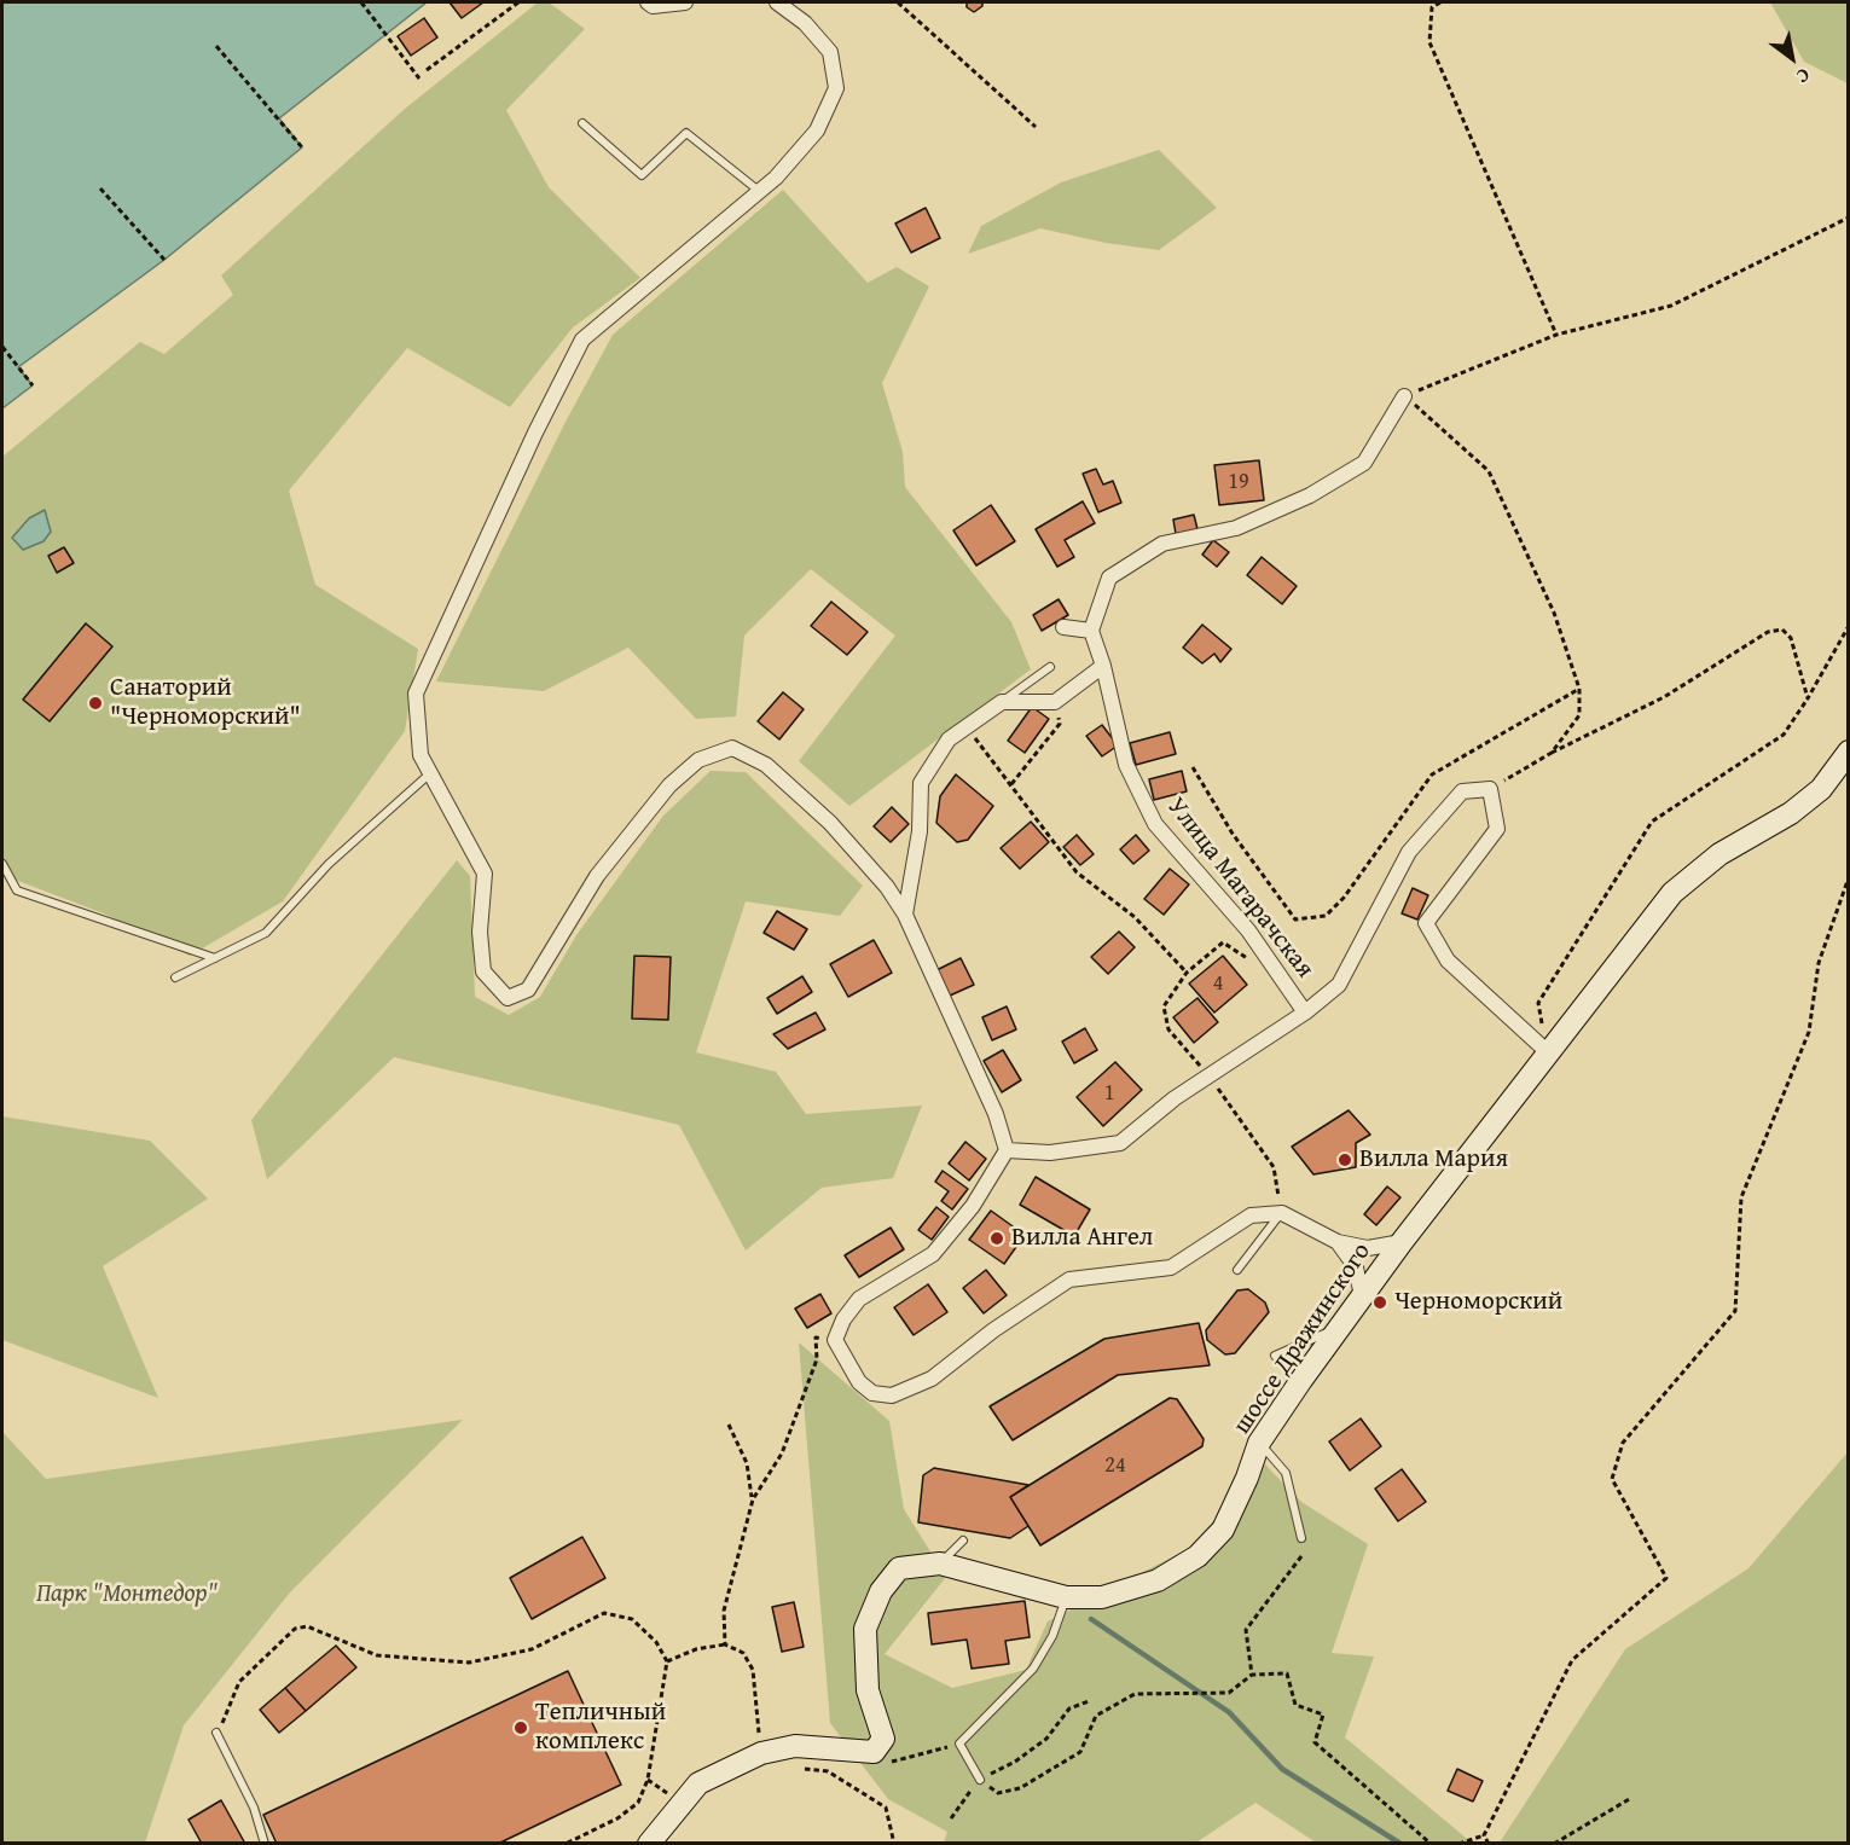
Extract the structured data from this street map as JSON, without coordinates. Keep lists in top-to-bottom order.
{
  "streets": {
    "main road": ["шоссе Дражинского"],
    "street": ["Улица Магарачская"]
  },
  "parks": ["Парк \"Монтедор\""],
  "places": [
    "Санаторий \"Черноморский\"",
    "Вилла Мария",
    "Вилла Ангел",
    "Черноморский",
    "Тепличный комплекс"
  ],
  "house_numbers": [
    "19",
    "4",
    "1",
    "24"
  ],
  "north": "bottom right"
}
